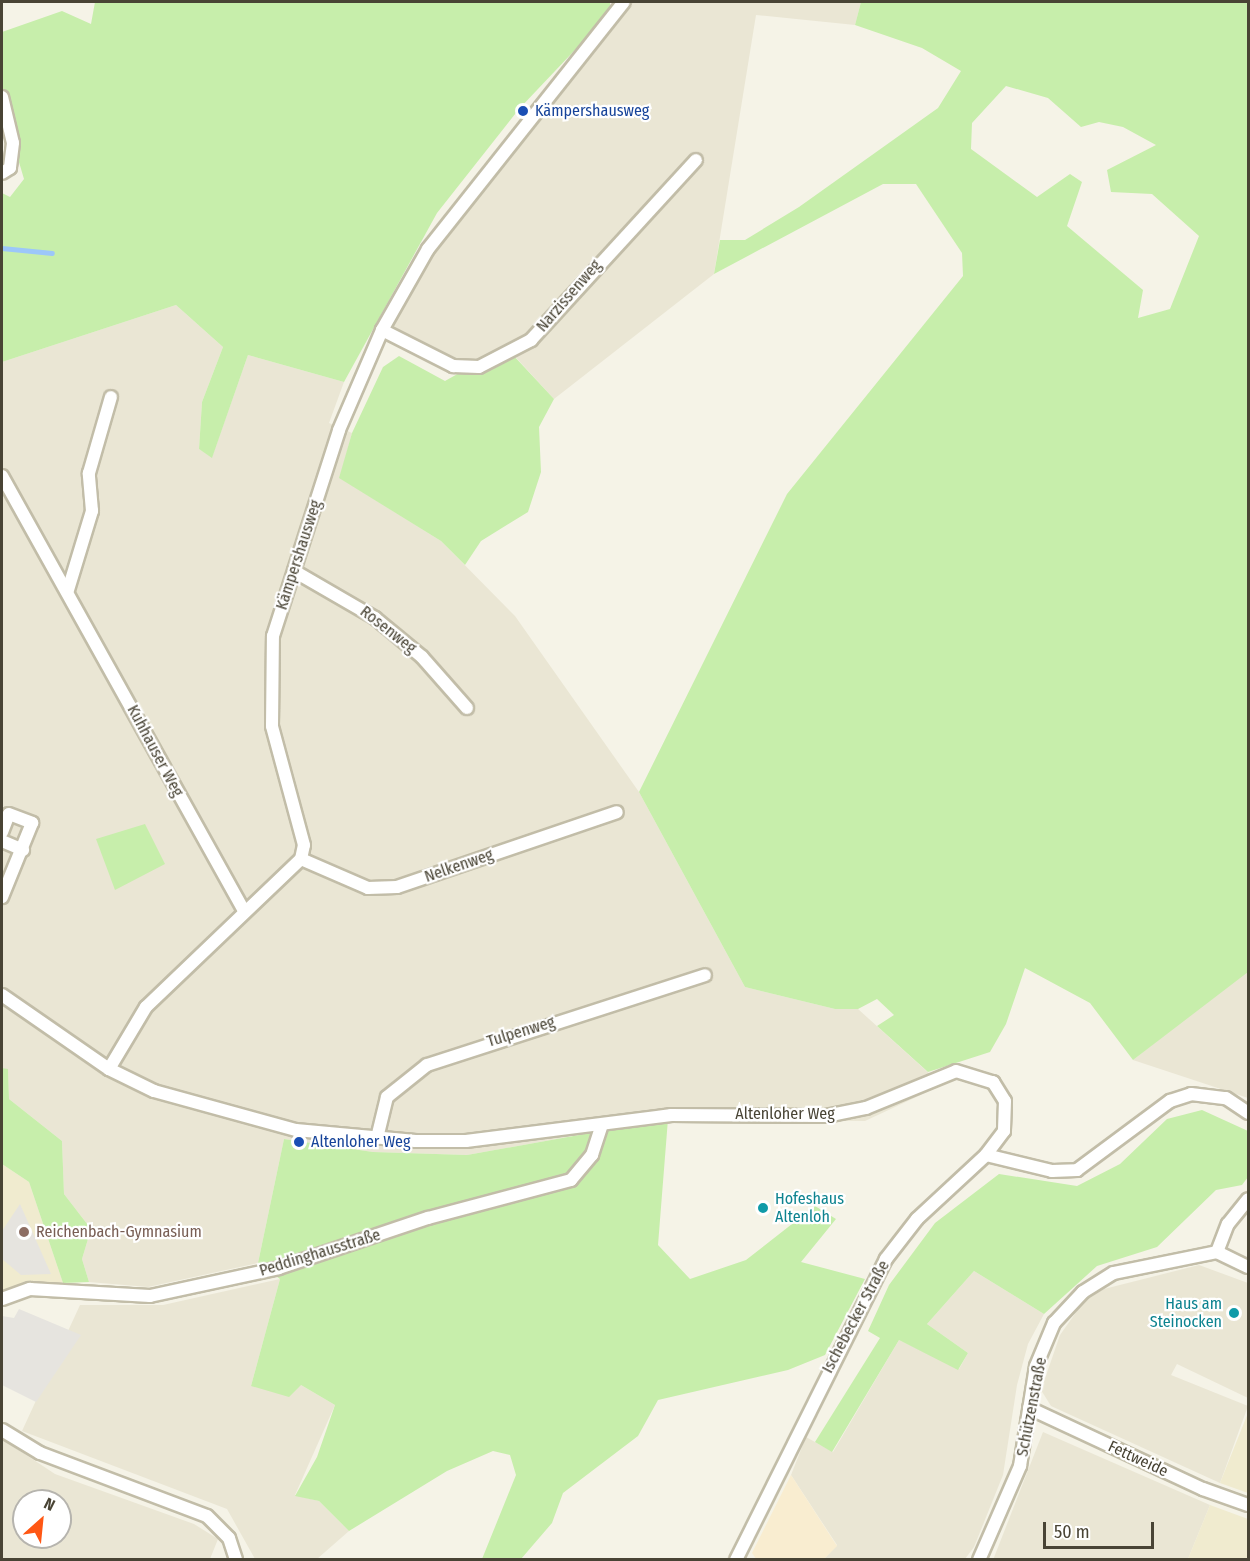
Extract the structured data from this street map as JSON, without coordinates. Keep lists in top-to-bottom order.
{
  "streets": {
    "street": [
      "Narzissenweg",
      "Kämpershausweg",
      "Rosenweg",
      "Kuhhauser Weg",
      "Nelkenweg",
      "Tulpenweg",
      "Altenloher Weg",
      "Peddinghausstraße",
      "Ischebecker Straße",
      "Schützenstraße",
      "Fettweide"
    ]
  },
  "crossings": [
    ["Narzissenweg", "Kämpershausweg"],
    ["Kämpershausweg", "Rosenweg"],
    ["Kämpershausweg", "Nelkenweg"],
    ["Tulpenweg", "Altenloher Weg"],
    ["Altenloher Weg", "Peddinghausstraße"],
    ["Altenloher Weg", "Ischebecker Straße"],
    ["Schützenstraße", "Fettweide"]
  ],
  "places": [
    "Kämpershausweg",
    "Altenloher Weg",
    "Hofeshaus Altenloh",
    "Reichenbach-Gymnasium",
    "Haus am Steinocken"
  ],
  "scale_bar": "50 m",
  "north": "top right"
}
